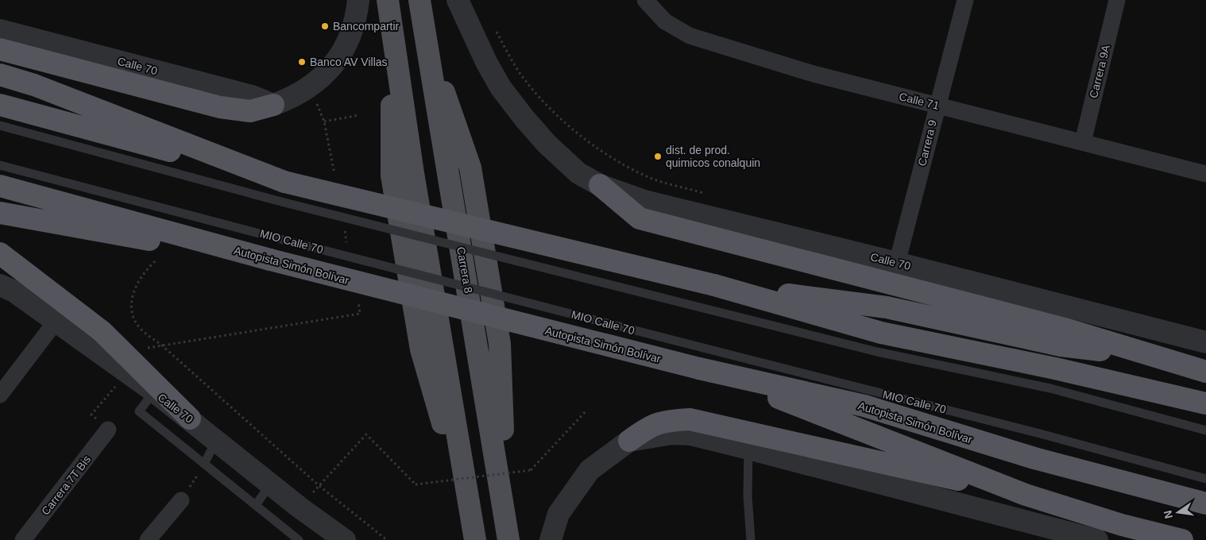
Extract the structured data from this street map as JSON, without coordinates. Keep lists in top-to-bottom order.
{
  "streets": {
    "highway": ["Autopista Simón Bolívar"],
    "main road": ["Carrera 8"],
    "street": [
      "Calle 70",
      "Carrera 9A",
      "Calle 71",
      "Carrera 9",
      "Carrera 7T Bis"
    ],
    "lane": ["MIO Calle 70"]
  },
  "crossings": [
    ["Calle 70", "Carrera 9"],
    ["Carrera 9A", "Calle 71"],
    ["Calle 71", "Carrera 9"],
    ["MIO Calle 70", "Autopista Simón Bolívar"]
  ],
  "places": ["Bancompartir", "Banco AV Villas", "dist. de prod. quimicos conalquin"],
  "north": "left"
}
